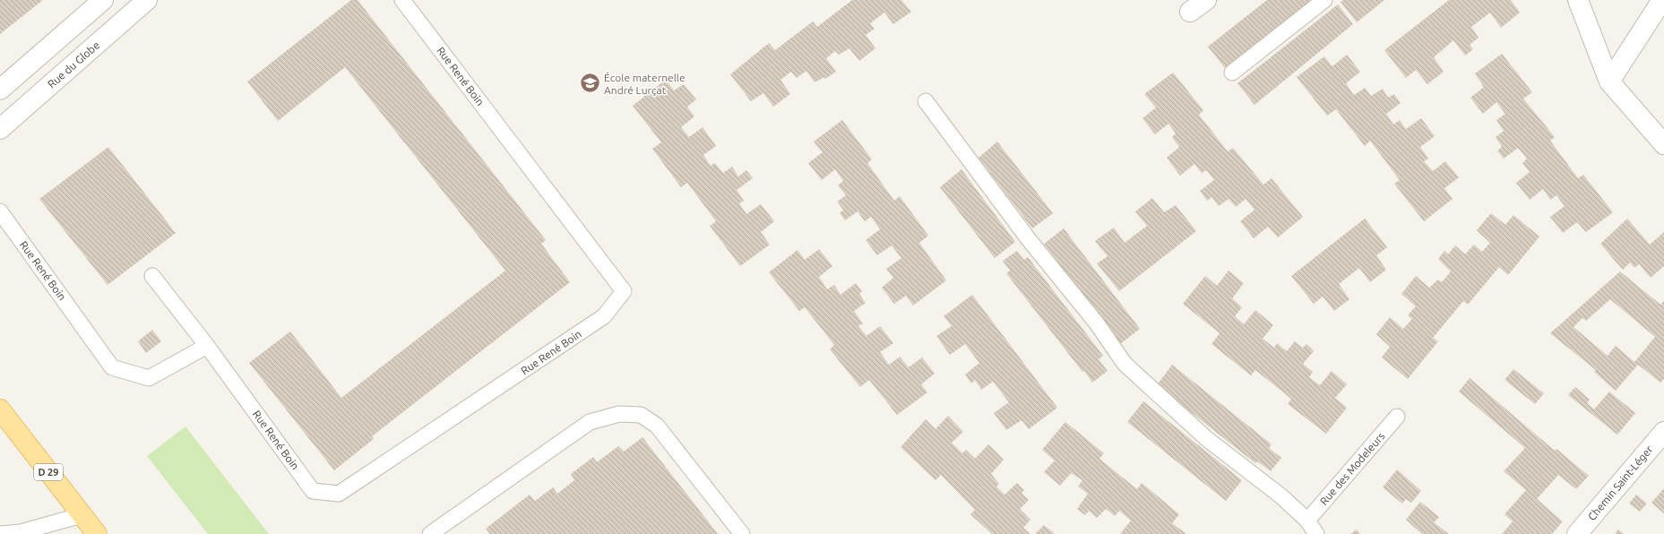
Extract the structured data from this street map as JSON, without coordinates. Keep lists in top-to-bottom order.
{
  "streets": {
    "main road": ["D 29"],
    "street": ["Rue du Globe", "Chemin Saint-Léger"],
    "lane": ["Rue René Boin", "Rue des Modeleurs"]
  },
  "places": {
    "school or university": ["École maternelle André Lurçat"]
  }
}
